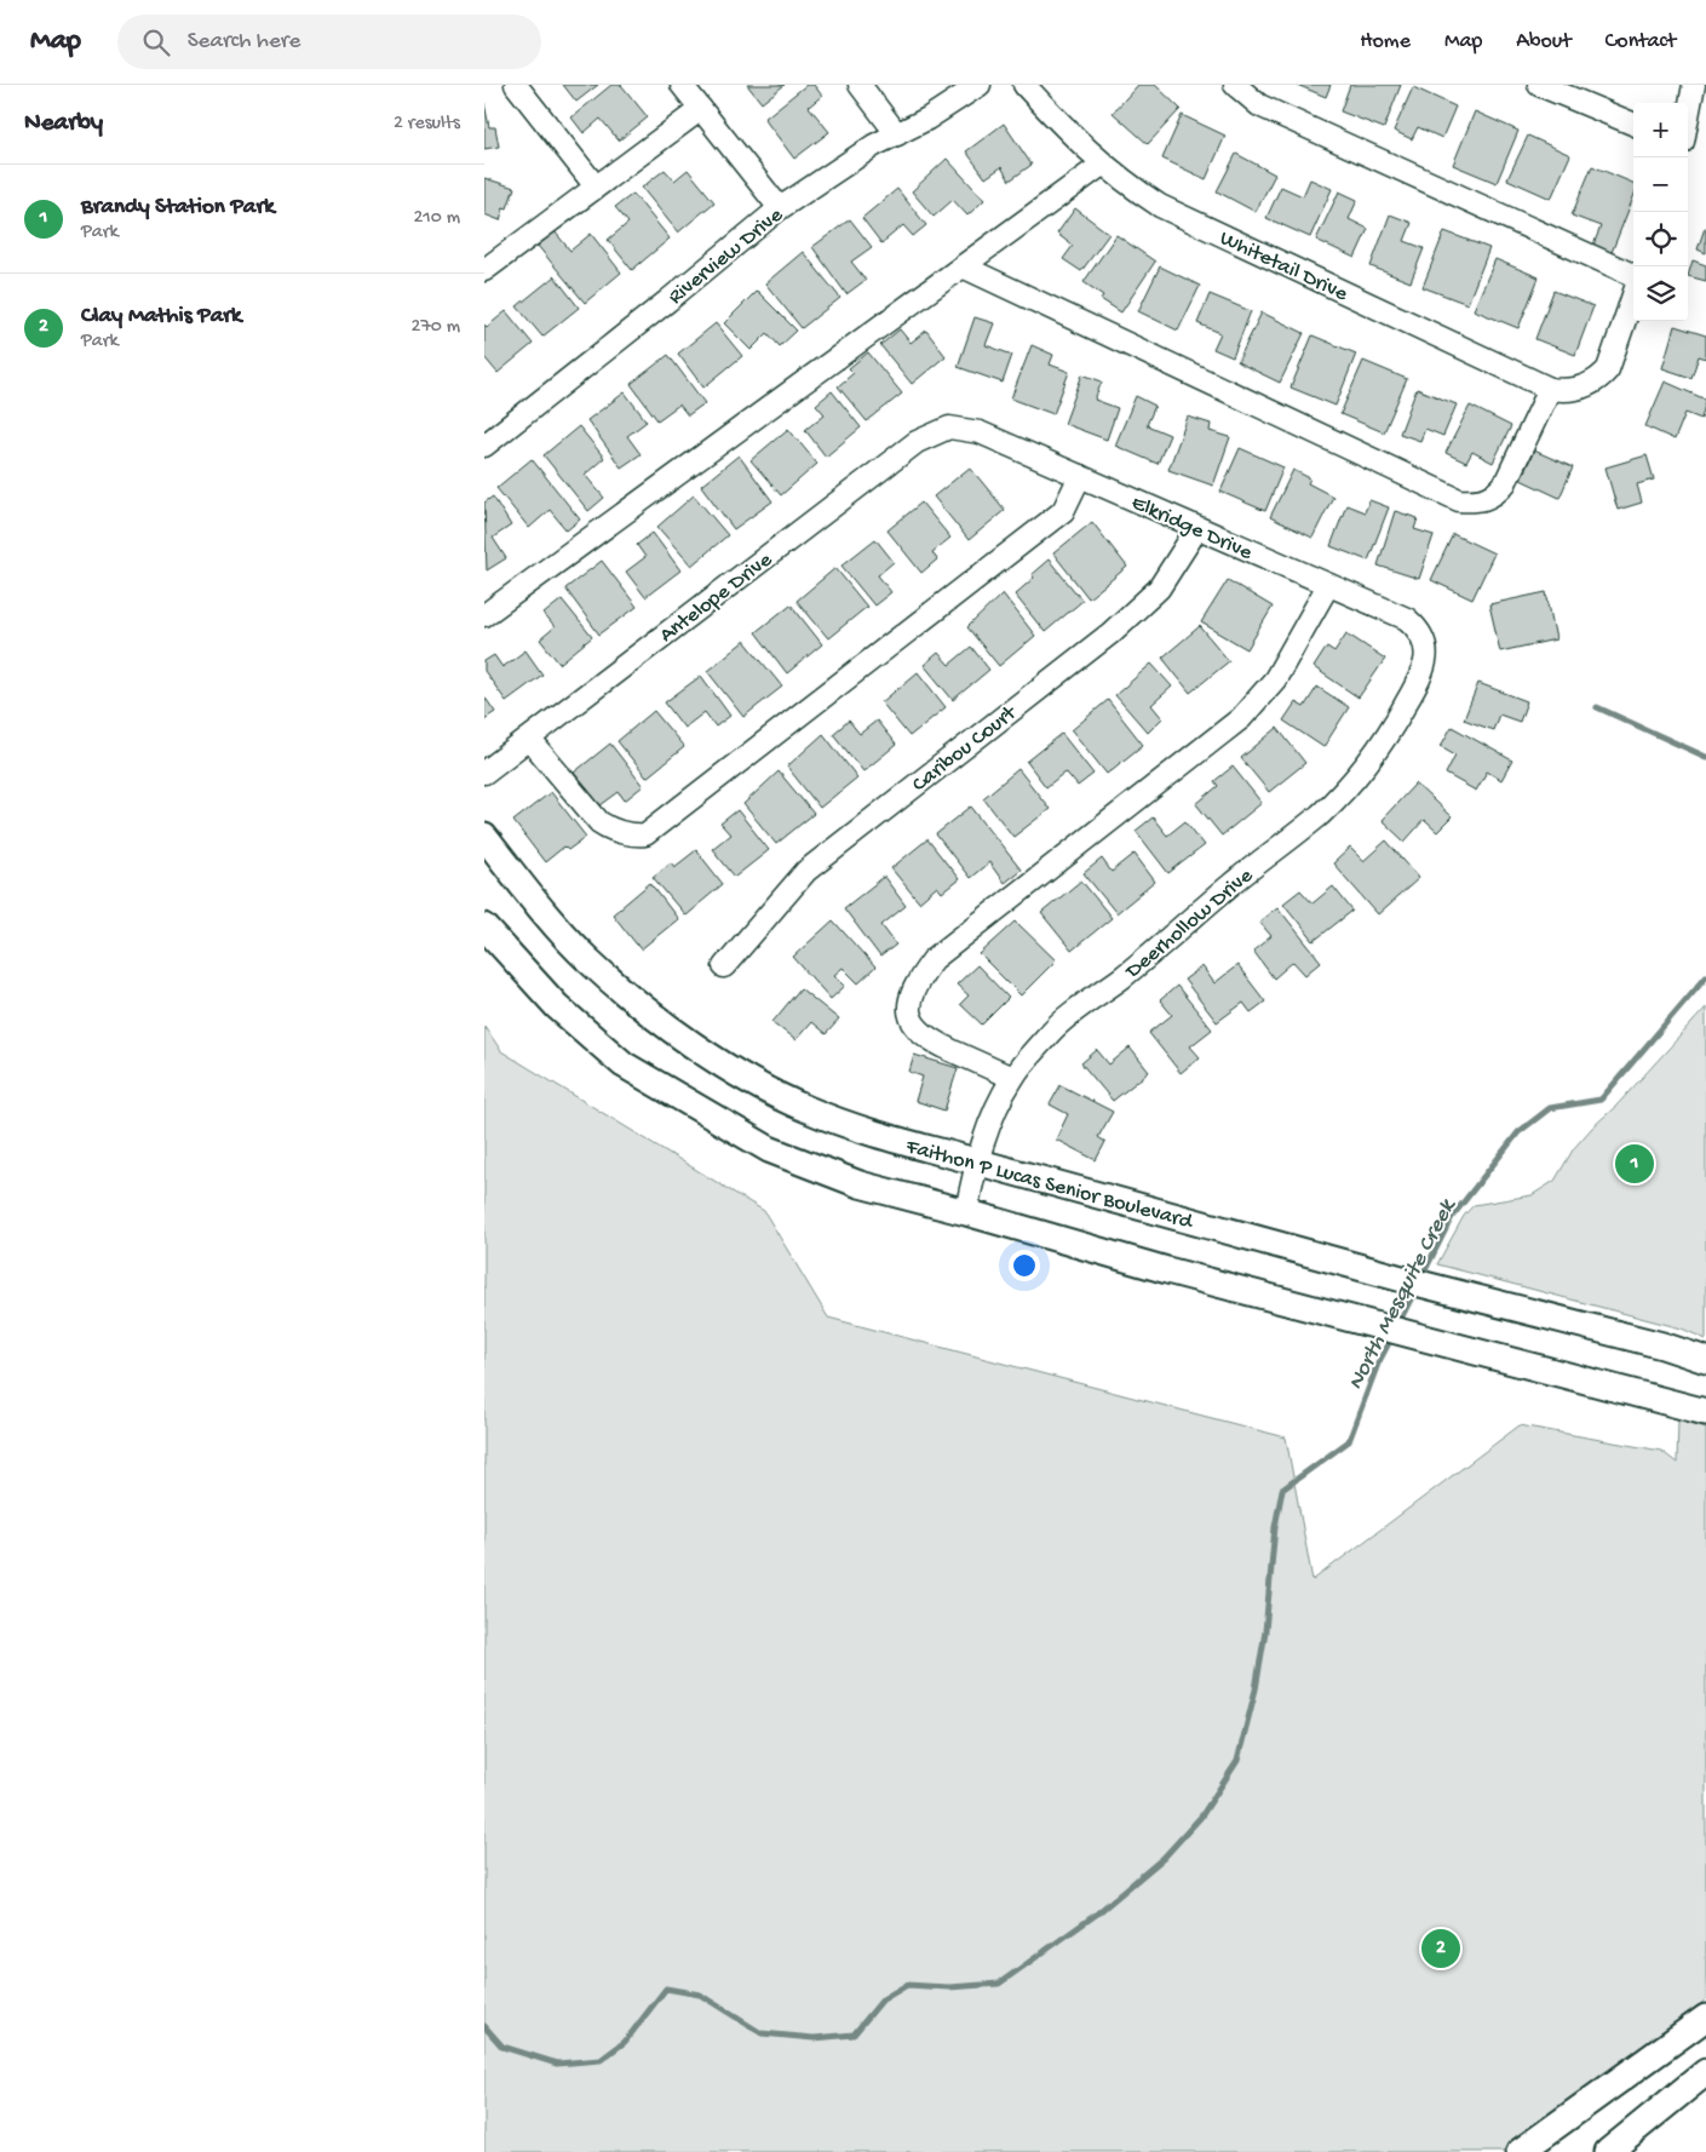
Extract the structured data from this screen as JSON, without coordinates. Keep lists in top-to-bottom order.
{
  "streets": {
    "main road": ["Faithon P Lucas Senior Boulevard"],
    "street": [
      "Riverview Drive",
      "Whitetail Drive",
      "Elkridge Drive",
      "Antelope Drive",
      "Caribou Court",
      "Deerhollow Drive"
    ]
  },
  "crossings": [
    ["Elkridge Drive", "Antelope Drive"],
    ["Elkridge Drive", "Caribou Court"],
    ["Elkridge Drive", "Deerhollow Drive"],
    ["Deerhollow Drive", "Faithon P Lucas Senior Boulevard"]
  ],
  "water": ["North Mesquite Creek"],
  "page": {
    "header": "Map",
    "search": "Search here",
    "nav": [
      "Home",
      "Map",
      "About",
      "Contact"
    ],
    "heading": ["Nearby", "2 results"],
    "map_buttons": ["+", "−"],
    "list": [
      {
        "mark": "1",
        "name": "Brandy Station Park",
        "note": "Park",
        "value": "210 m"
      },
      {
        "mark": "2",
        "name": "Clay Mathis Park",
        "note": "Park",
        "value": "270 m"
      }
    ],
    "pins": ["1", "2"]
  }
}
